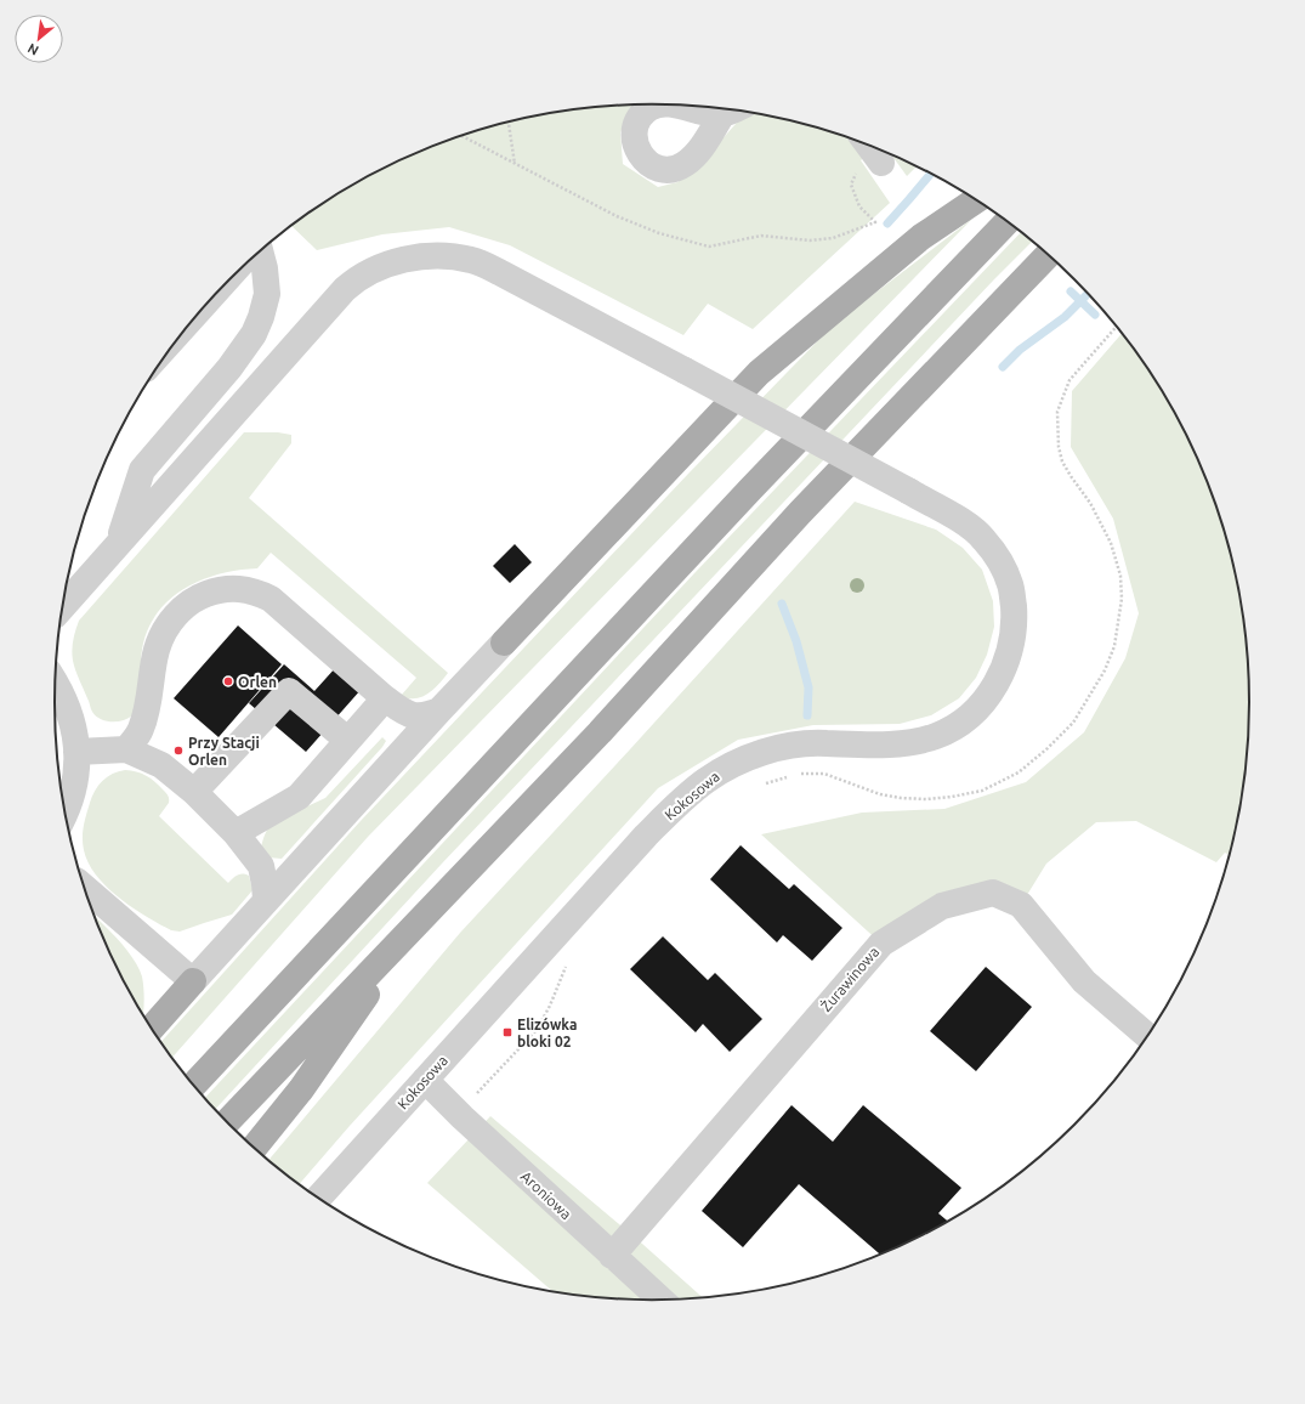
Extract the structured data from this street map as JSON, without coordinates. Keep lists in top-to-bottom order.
{
  "streets": {
    "street": ["Kokosowa", "Żurawinowa", "Aroniowa"]
  },
  "crossings": [
    ["Kokosowa", "Aroniowa"],
    ["Żurawinowa", "Aroniowa"]
  ],
  "places": {
    "other": ["Orlen", "Przy Stacji Orlen"],
    "transit": ["Elizówka bloki 02"]
  },
  "north": "bottom left"
}
